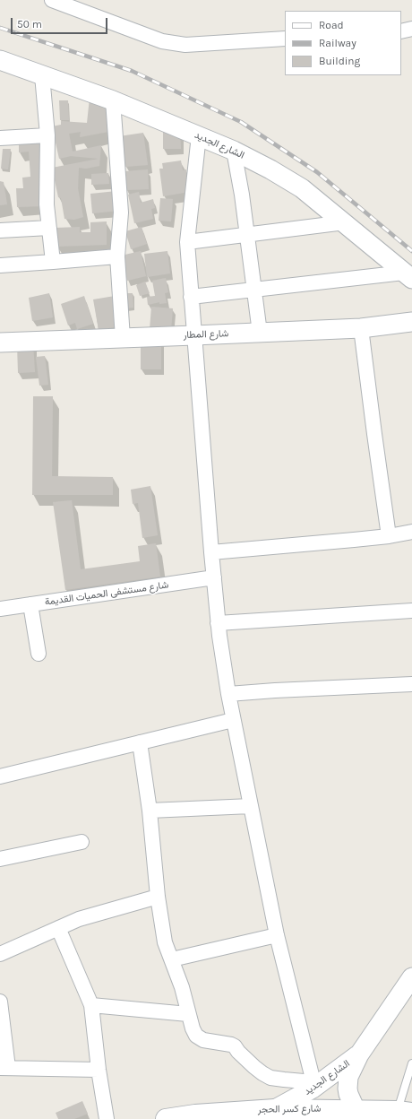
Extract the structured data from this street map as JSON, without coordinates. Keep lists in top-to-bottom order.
{
  "streets": {
    "main road": ["شارع كسر الحجر"],
    "street": ["الشارع الجديد", "شارع المطار", "شارع مستشفى الحميات القديمة"]
  },
  "crossings": [
    ["الشارع الجديد", "شارع كسر الحجر"]
  ],
  "legend": ["Road", "Railway", "Building"],
  "scale_bar": "50 m"
}
